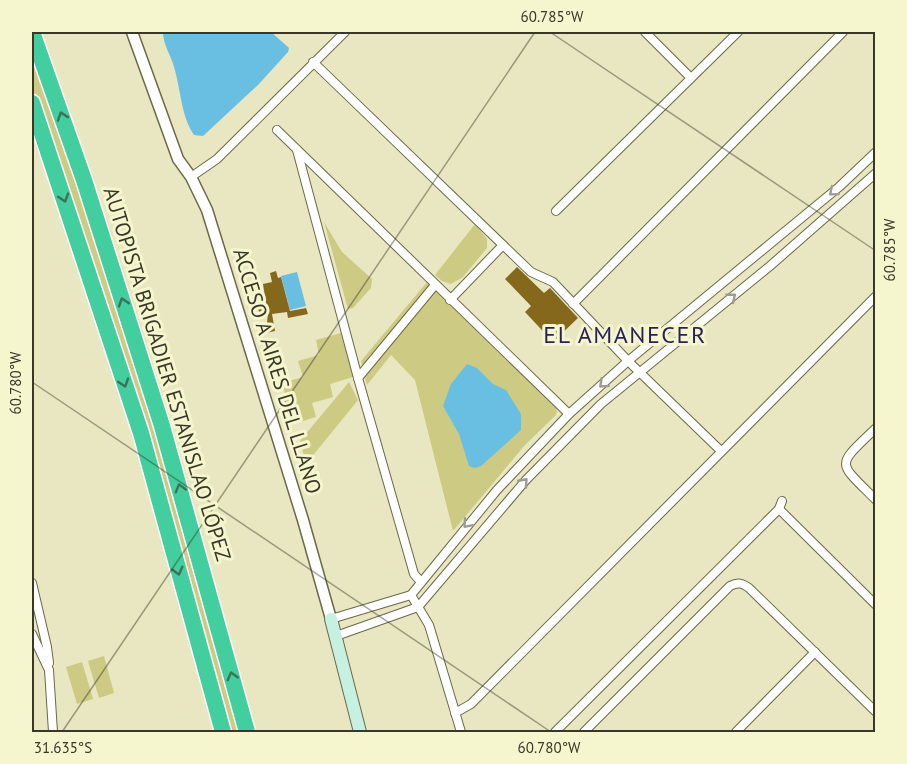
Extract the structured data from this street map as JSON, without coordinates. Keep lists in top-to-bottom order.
{
  "streets": {
    "highway": ["AUTOPISTA BRIGADIER ESTANISLAO LÓPEZ"],
    "main road": ["ACCESO A AIRES DEL LLANO"]
  },
  "districts": ["EL AMANECER"],
  "coordinates": ["60.785°W", "60.780°W", "31.635°S"]
}
